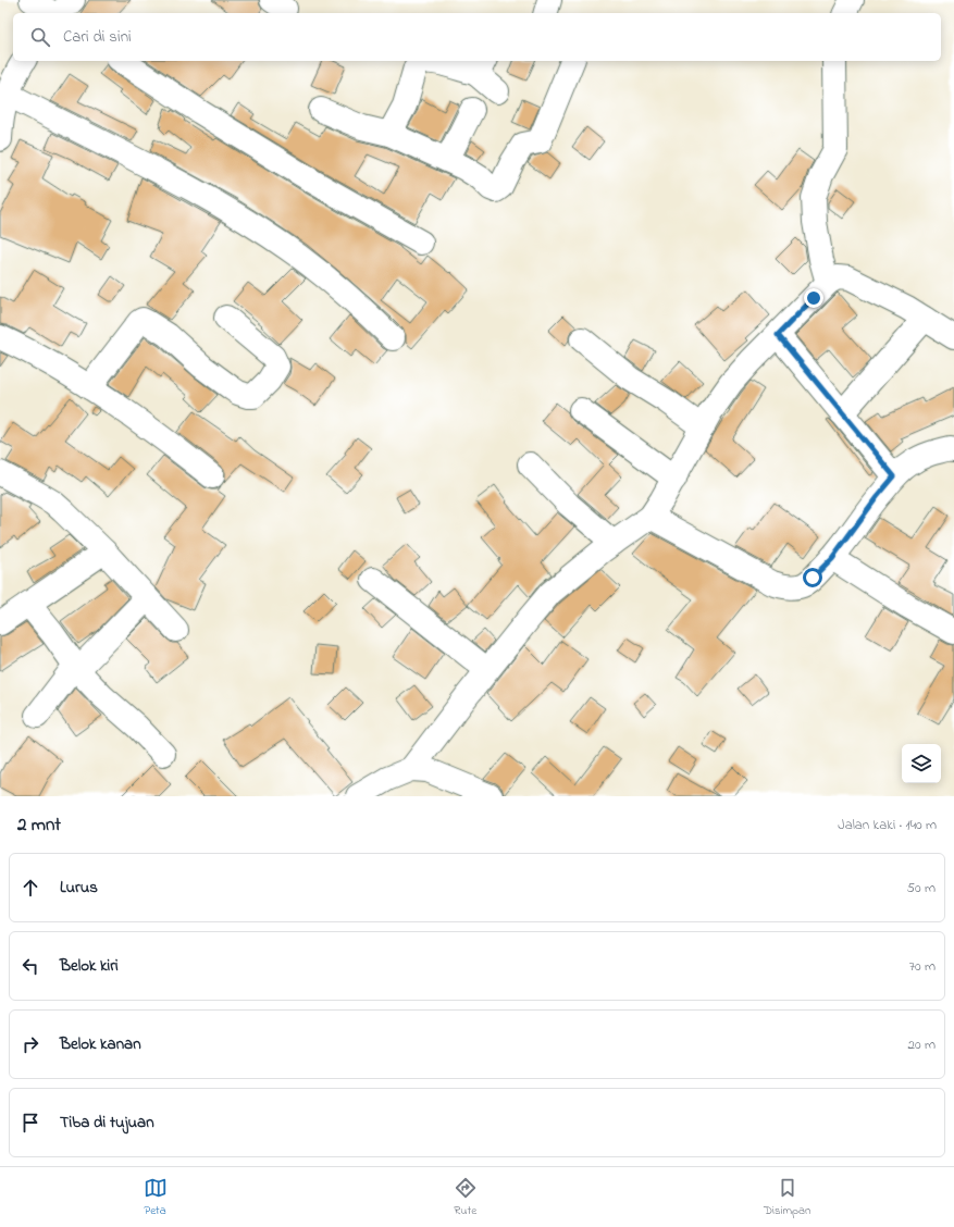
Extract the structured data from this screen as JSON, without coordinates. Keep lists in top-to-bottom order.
{
  "page": {
    "search": "Cari di sini",
    "heading": ["2 mnt", "Jalan kaki · 140 m"],
    "list": [
      ["Lurus", "50 m"],
      ["Belok kiri", "70 m"],
      ["Belok kanan", "20 m"],
      "Tiba di tujuan"
    ],
    "nav": ["Peta", "Rute", "Disimpan"]
  }
}
